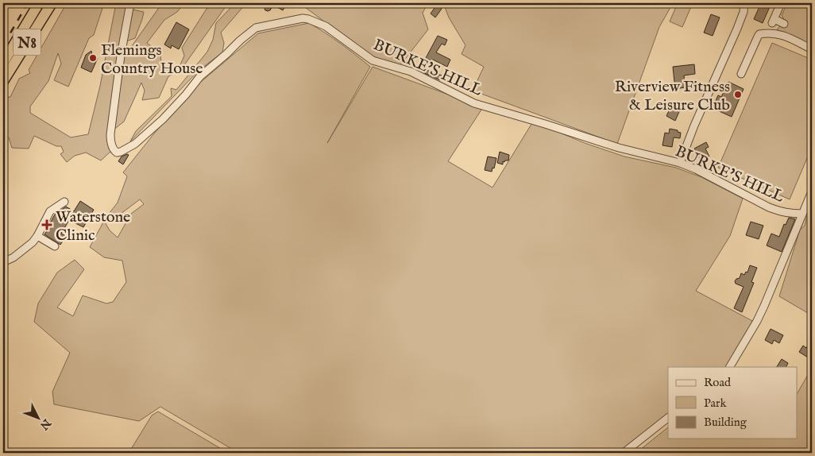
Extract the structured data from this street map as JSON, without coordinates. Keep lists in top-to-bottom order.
{
  "streets": {
    "highway": ["N8"],
    "street": ["BURKE'S HILL"]
  },
  "places": {
    "other": ["Flemings Country House", "Riverview Fitness & Leisure Club"],
    "health": ["Waterstone Clinic"]
  },
  "legend": ["Road", "Park", "Building"],
  "north": "bottom right"
}
